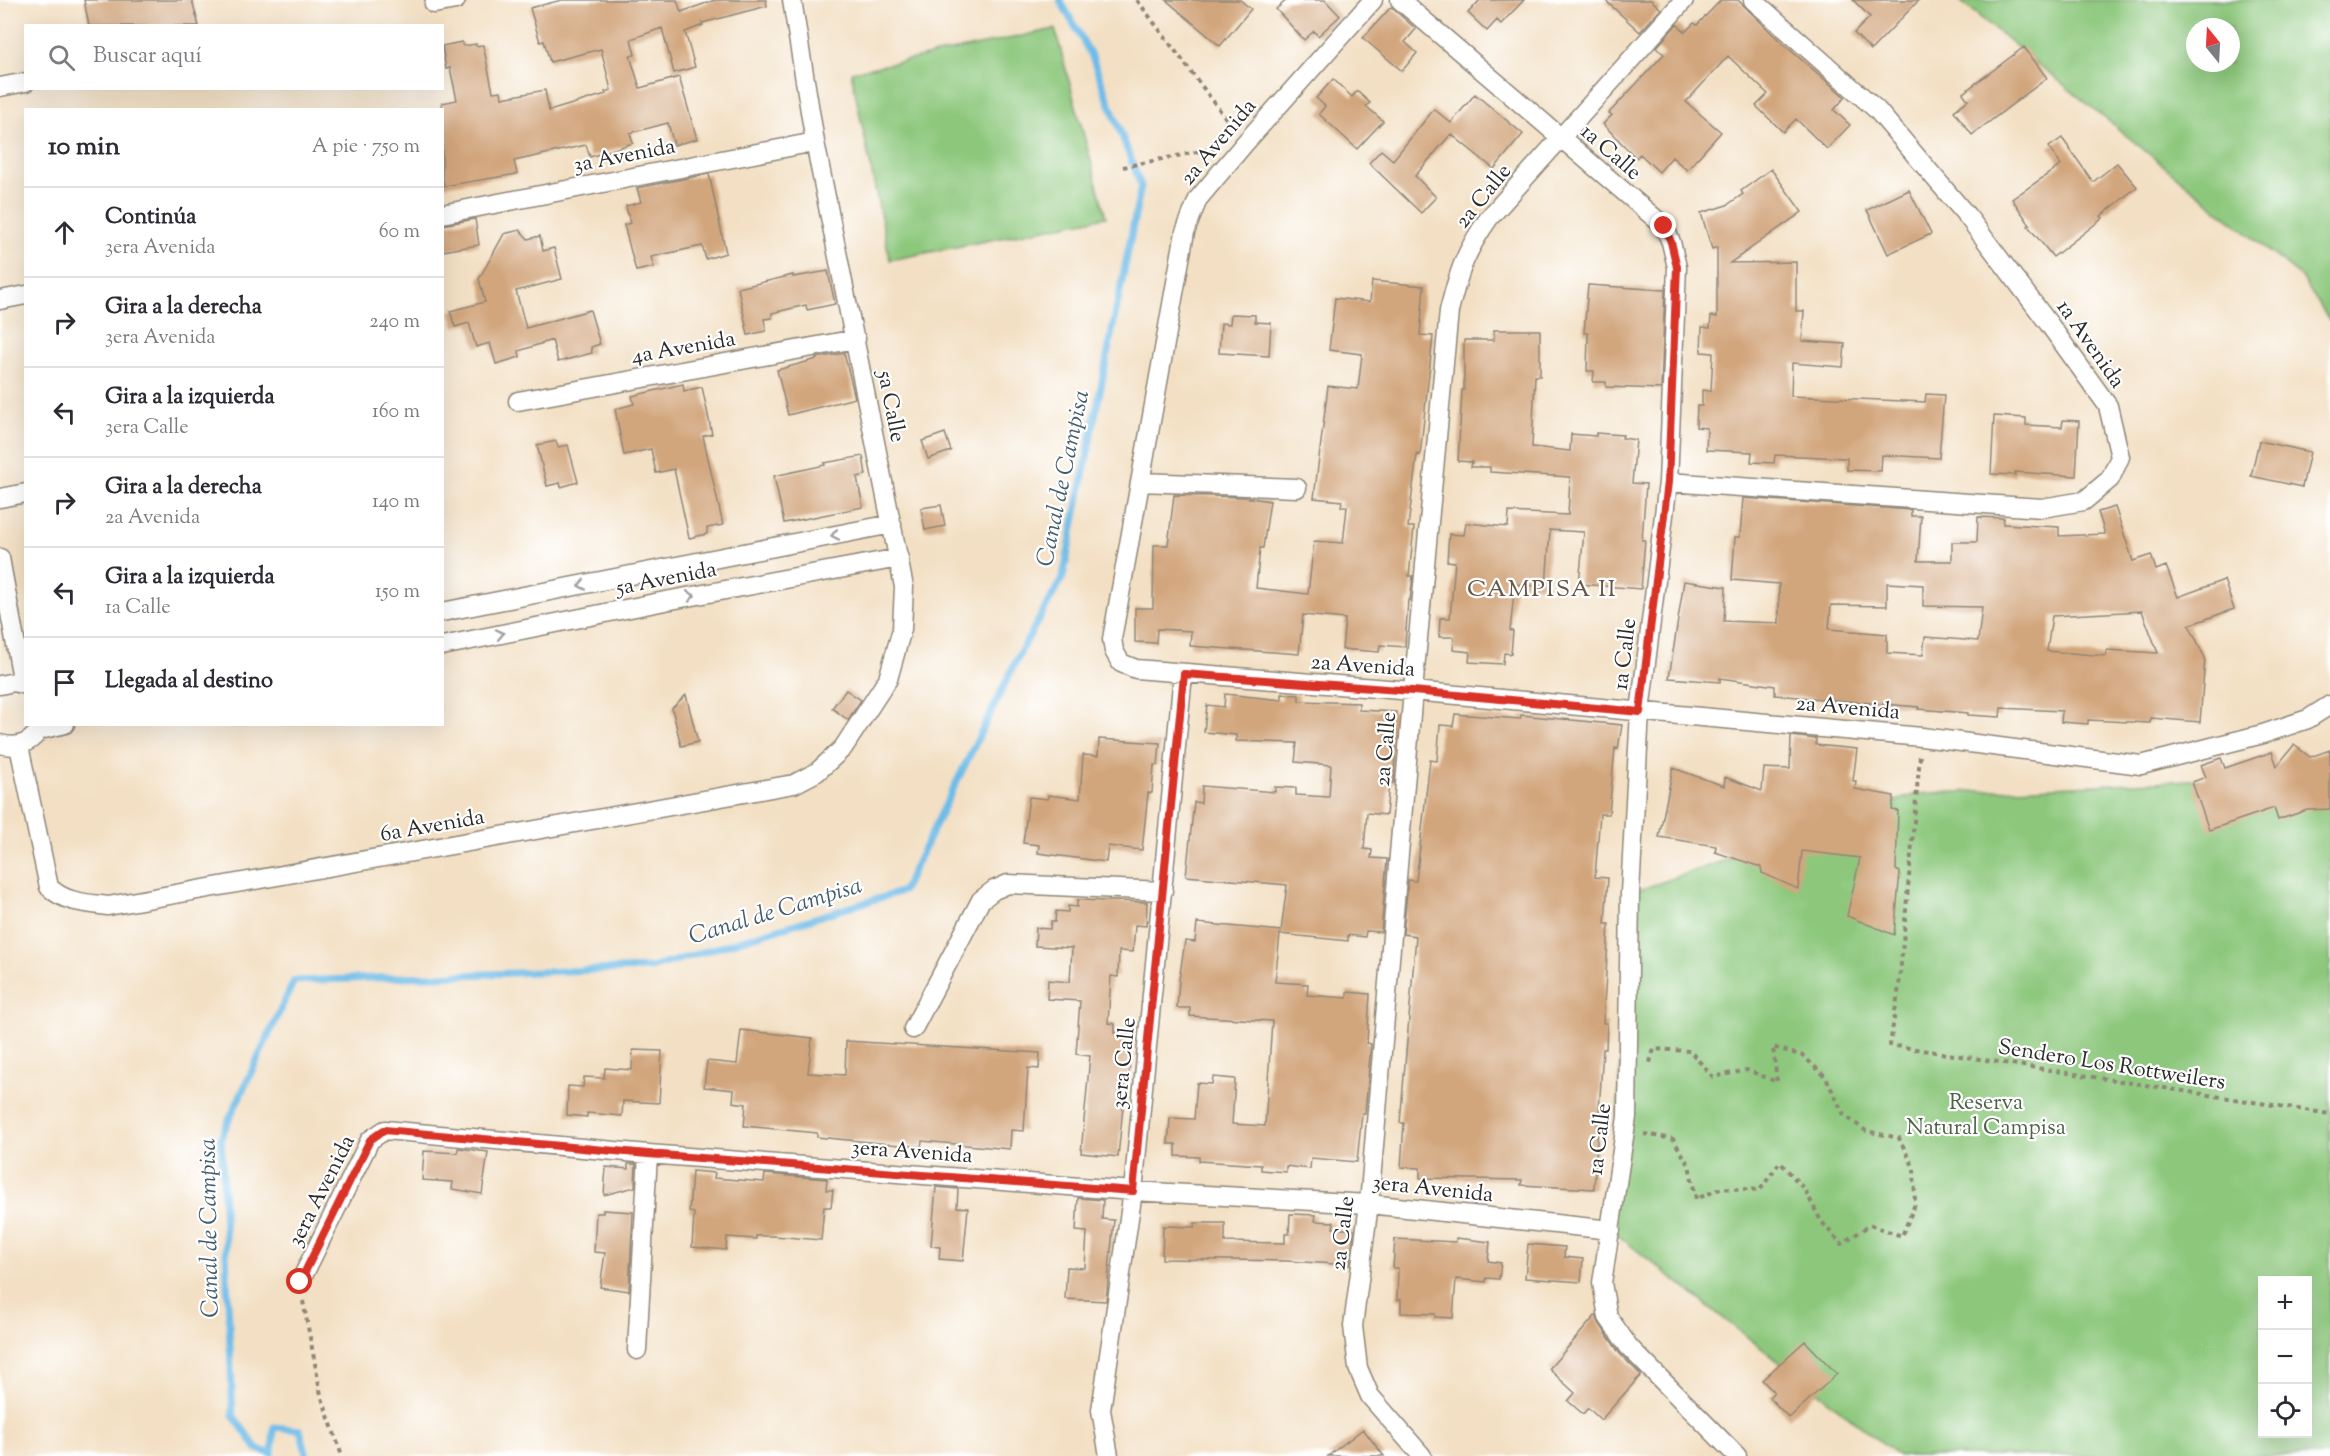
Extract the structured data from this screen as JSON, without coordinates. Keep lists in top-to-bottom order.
{
  "streets": {
    "street": [
      "2a Avenida",
      "1a Calle",
      "3a Avenida",
      "2a Calle",
      "1a Avenida",
      "4a Avenida",
      "5a Calle",
      "5a Avenida",
      "6a Avenida",
      "3era Calle",
      "3era Avenida"
    ],
    "path": ["Sendero Los Rottweilers"]
  },
  "crossings": [
    ["2a Avenida", "1a Calle"],
    ["2a Avenida", "2a Calle"],
    ["2a Avenida", "3era Calle"],
    ["2a Avenida", "Sendero Los Rottweilers"],
    ["1a Calle", "2a Calle"],
    ["1a Calle", "1a Avenida"],
    ["1a Calle", "3era Avenida"],
    ["3a Avenida", "5a Calle"],
    ["2a Calle", "3era Avenida"],
    ["4a Avenida", "5a Calle"],
    ["5a Calle", "5a Avenida"],
    ["5a Calle", "6a Avenida"],
    ["3era Calle", "3era Avenida"]
  ],
  "districts": ["CAMPISA II"],
  "water": ["Canal de Campisa"],
  "parks": ["Reserva Natural Campisa"],
  "north": "top",
  "page": {
    "search": "Buscar aquí",
    "heading": ["10 min", "A pie · 750 m"],
    "list": [
      ["Continúa", "3era Avenida", "60 m"],
      ["Gira a la derecha", "3era Avenida", "240 m"],
      ["Gira a la izquierda", "3era Calle", "160 m"],
      ["Gira a la derecha", "2a Avenida", "140 m"],
      ["Gira a la izquierda", "1a Calle", "150 m"],
      "Llegada al destino"
    ],
    "map_buttons": ["+", "−"]
  }
}
